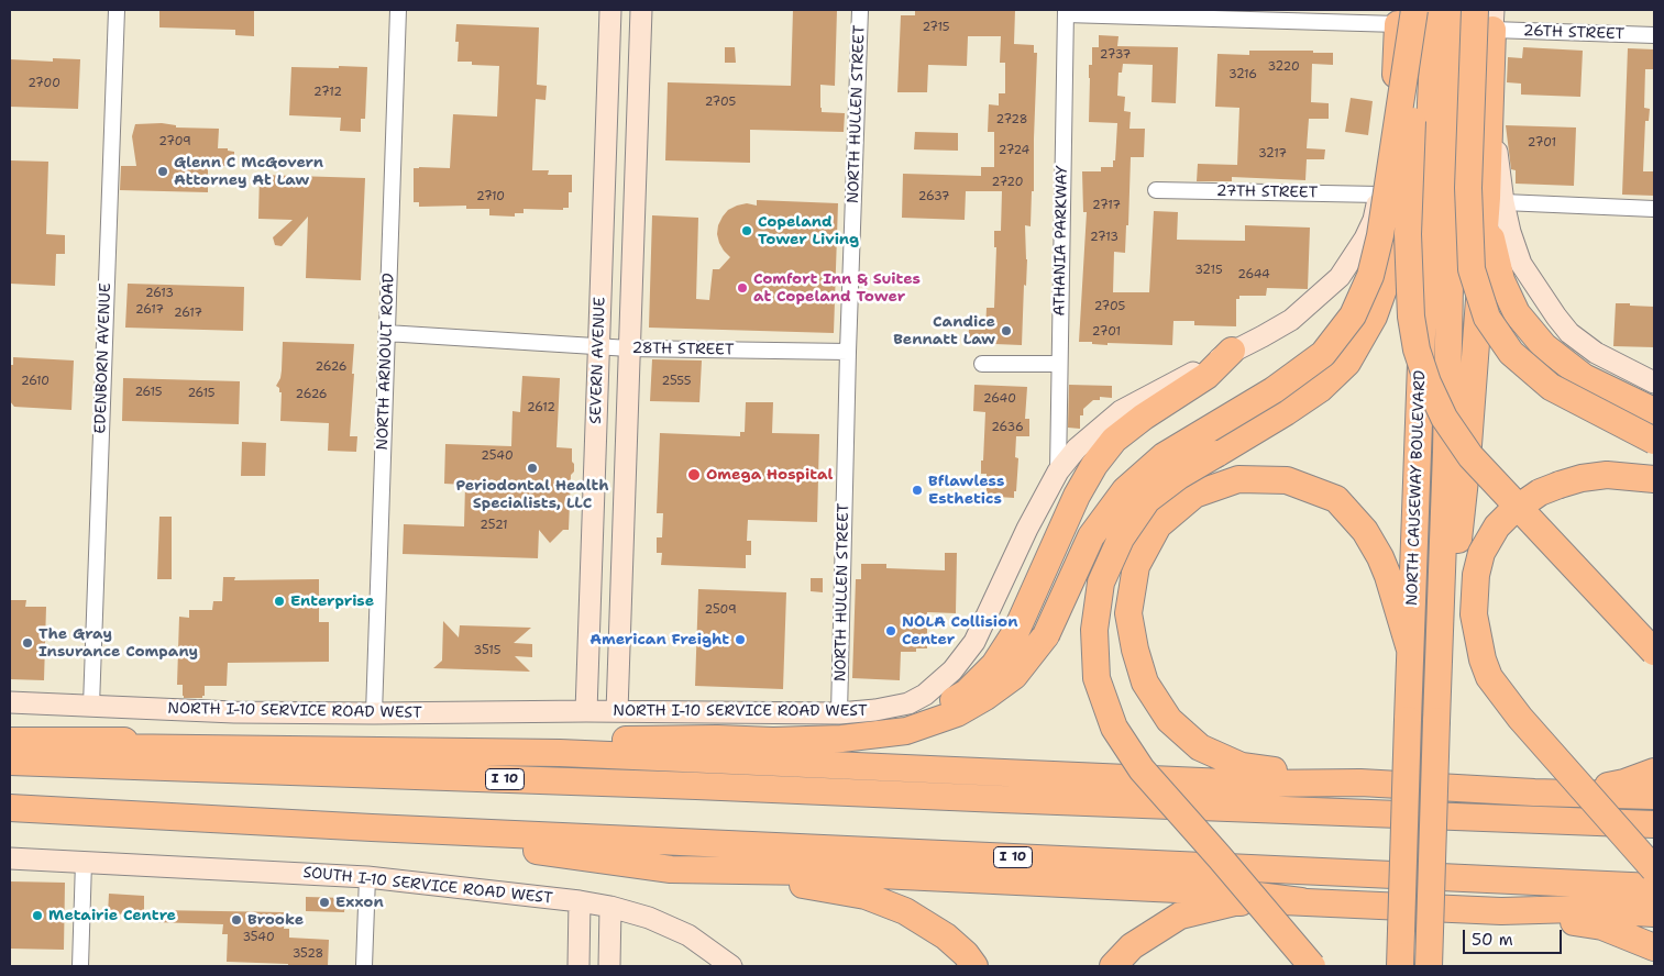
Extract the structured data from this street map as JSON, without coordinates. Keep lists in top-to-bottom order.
{
  "streets": {
    "highway": ["NORTH CAUSEWAY BOULEVARD", "I 10"],
    "street": [
      "26TH STREET",
      "NORTH HULLEN STREET",
      "27TH STREET",
      "ATHANIA PARKWAY",
      "28TH STREET",
      "EDENBORN AVENUE",
      "SEVERN AVENUE",
      "NORTH ARNOULT ROAD",
      "NORTH I-10 SERVICE ROAD WEST",
      "SOUTH I-10 SERVICE ROAD WEST"
    ]
  },
  "crossings": [
    ["NORTH HULLEN STREET", "28TH STREET"],
    ["NORTH HULLEN STREET", "NORTH I-10 SERVICE ROAD WEST"],
    ["27TH STREET", "NORTH I-10 SERVICE ROAD WEST"],
    ["ATHANIA PARKWAY", "NORTH I-10 SERVICE ROAD WEST"],
    ["28TH STREET", "SEVERN AVENUE"],
    ["28TH STREET", "NORTH ARNOULT ROAD"],
    ["EDENBORN AVENUE", "NORTH I-10 SERVICE ROAD WEST"],
    ["SEVERN AVENUE", "NORTH I-10 SERVICE ROAD WEST"],
    ["NORTH ARNOULT ROAD", "NORTH I-10 SERVICE ROAD WEST"]
  ],
  "places": [
    "Glenn C McGovern Attorney At Law",
    "Copeland Tower Living",
    "Comfort Inn & Suites at Copeland Tower",
    "Candice Bennatt Law",
    "Periodontal Health Specialists, LLC",
    "Omega Hospital",
    "Bflawless Esthetics",
    "Enterprise",
    "NOLA Collision Center",
    "American Freight",
    "The Gray Insurance Company",
    "Exxon",
    "Metairie Centre",
    "Brooke"
  ],
  "house_numbers": [
    "2715",
    "2737",
    "3220",
    "3216",
    "2700",
    "2712",
    "2705",
    "2728",
    "2709",
    "2701",
    "2724",
    "3217",
    "2720",
    "2710",
    "2637",
    "2717",
    "2713",
    "3215",
    "2644",
    "2613",
    "2705",
    "2617",
    "2617",
    "2701",
    "2626",
    "2610",
    "2555",
    "2615",
    "2615",
    "2626",
    "2640",
    "2612",
    "2636",
    "2540",
    "2521",
    "2509",
    "3515",
    "3540",
    "3528"
  ],
  "scale_bar": "50 m"
}
